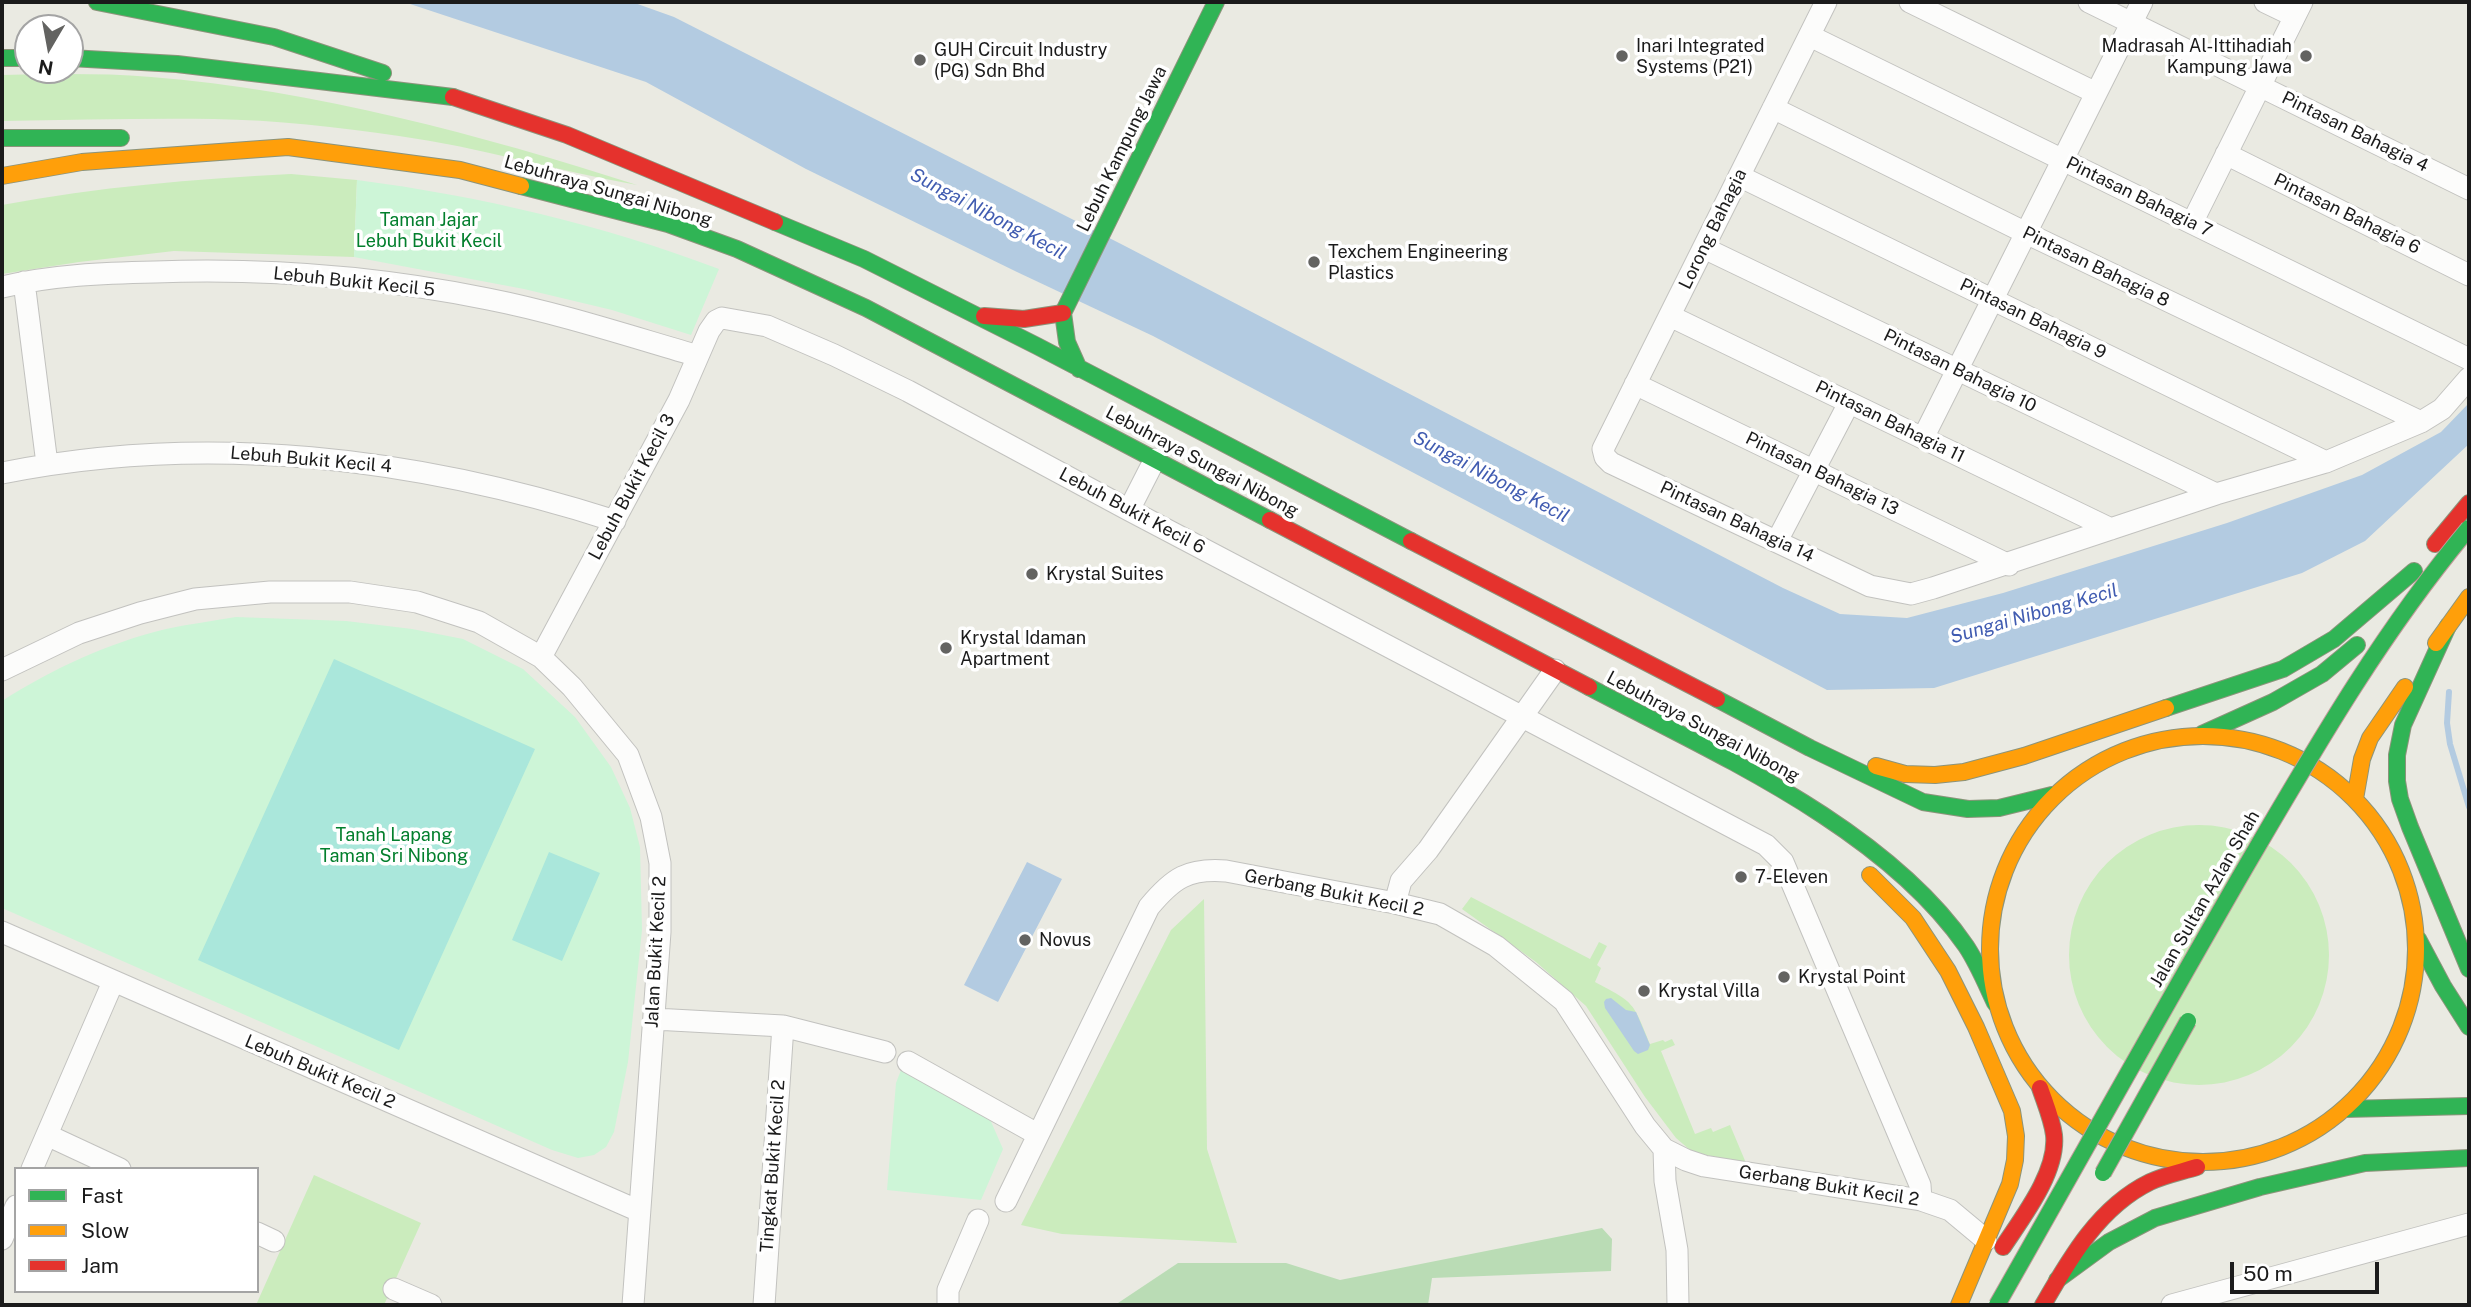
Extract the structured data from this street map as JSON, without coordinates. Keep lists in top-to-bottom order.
{
  "streets": {
    "main road": ["Lebuh Kampung Jawa", "Lebuhraya Sungai Nibong", "Jalan Sultan Azlan Shah"],
    "street": [
      "Pintasan Bahagia 4",
      "Pintasan Bahagia 7",
      "Pintasan Bahagia 6",
      "Lorong Bahagia",
      "Pintasan Bahagia 8",
      "Lebuh Bukit Kecil 5",
      "Pintasan Bahagia 9",
      "Pintasan Bahagia 10",
      "Pintasan Bahagia 11",
      "Lebuh Bukit Kecil 4",
      "Pintasan Bahagia 13",
      "Lebuh Bukit Kecil 3",
      "Lebuh Bukit Kecil 6",
      "Pintasan Bahagia 14",
      "Gerbang Bukit Kecil 2",
      "Jalan Bukit Kecil 2",
      "Lebuh Bukit Kecil 2",
      "Tingkat Bukit Kecil 2"
    ]
  },
  "crossings": [
    ["Pintasan Bahagia 7", "Lorong Bahagia"],
    ["Lorong Bahagia", "Pintasan Bahagia 8"],
    ["Lorong Bahagia", "Pintasan Bahagia 9"],
    ["Lorong Bahagia", "Pintasan Bahagia 10"],
    ["Lorong Bahagia", "Pintasan Bahagia 11"],
    ["Lorong Bahagia", "Pintasan Bahagia 13"],
    ["Lorong Bahagia", "Pintasan Bahagia 14"],
    ["Pintasan Bahagia 8", "Pintasan Bahagia 14"],
    ["Lebuh Bukit Kecil 5", "Lebuh Bukit Kecil 3"],
    ["Pintasan Bahagia 9", "Pintasan Bahagia 14"],
    ["Pintasan Bahagia 10", "Pintasan Bahagia 14"],
    ["Pintasan Bahagia 11", "Pintasan Bahagia 14"],
    ["Lebuh Bukit Kecil 4", "Lebuh Bukit Kecil 3"],
    ["Pintasan Bahagia 13", "Pintasan Bahagia 14"],
    ["Lebuh Bukit Kecil 3", "Lebuh Bukit Kecil 6"],
    ["Lebuh Bukit Kecil 3", "Jalan Bukit Kecil 2"],
    ["Lebuh Bukit Kecil 6", "Gerbang Bukit Kecil 2"],
    ["Jalan Bukit Kecil 2", "Lebuh Bukit Kecil 2"]
  ],
  "water": ["Sungai Nibong Kecil"],
  "parks": ["Taman Jajar Lebuh Bukit Kecil", "Tanah Lapang Taman Sri Nibong"],
  "places": [
    "Inari Integrated Systems (P21)",
    "Madrasah Al-Ittihadiah Kampung Jawa",
    "GUH Circuit Industry (PG) Sdn Bhd",
    "Texchem Engineering Plastics",
    "Krystal Suites",
    "Krystal Idaman Apartment",
    "7-Eleven",
    "Novus",
    "Krystal Point",
    "Krystal Villa"
  ],
  "legend": ["Fast", "Slow", "Jam"],
  "scale_bar": "50 m",
  "north": "bottom"
}
